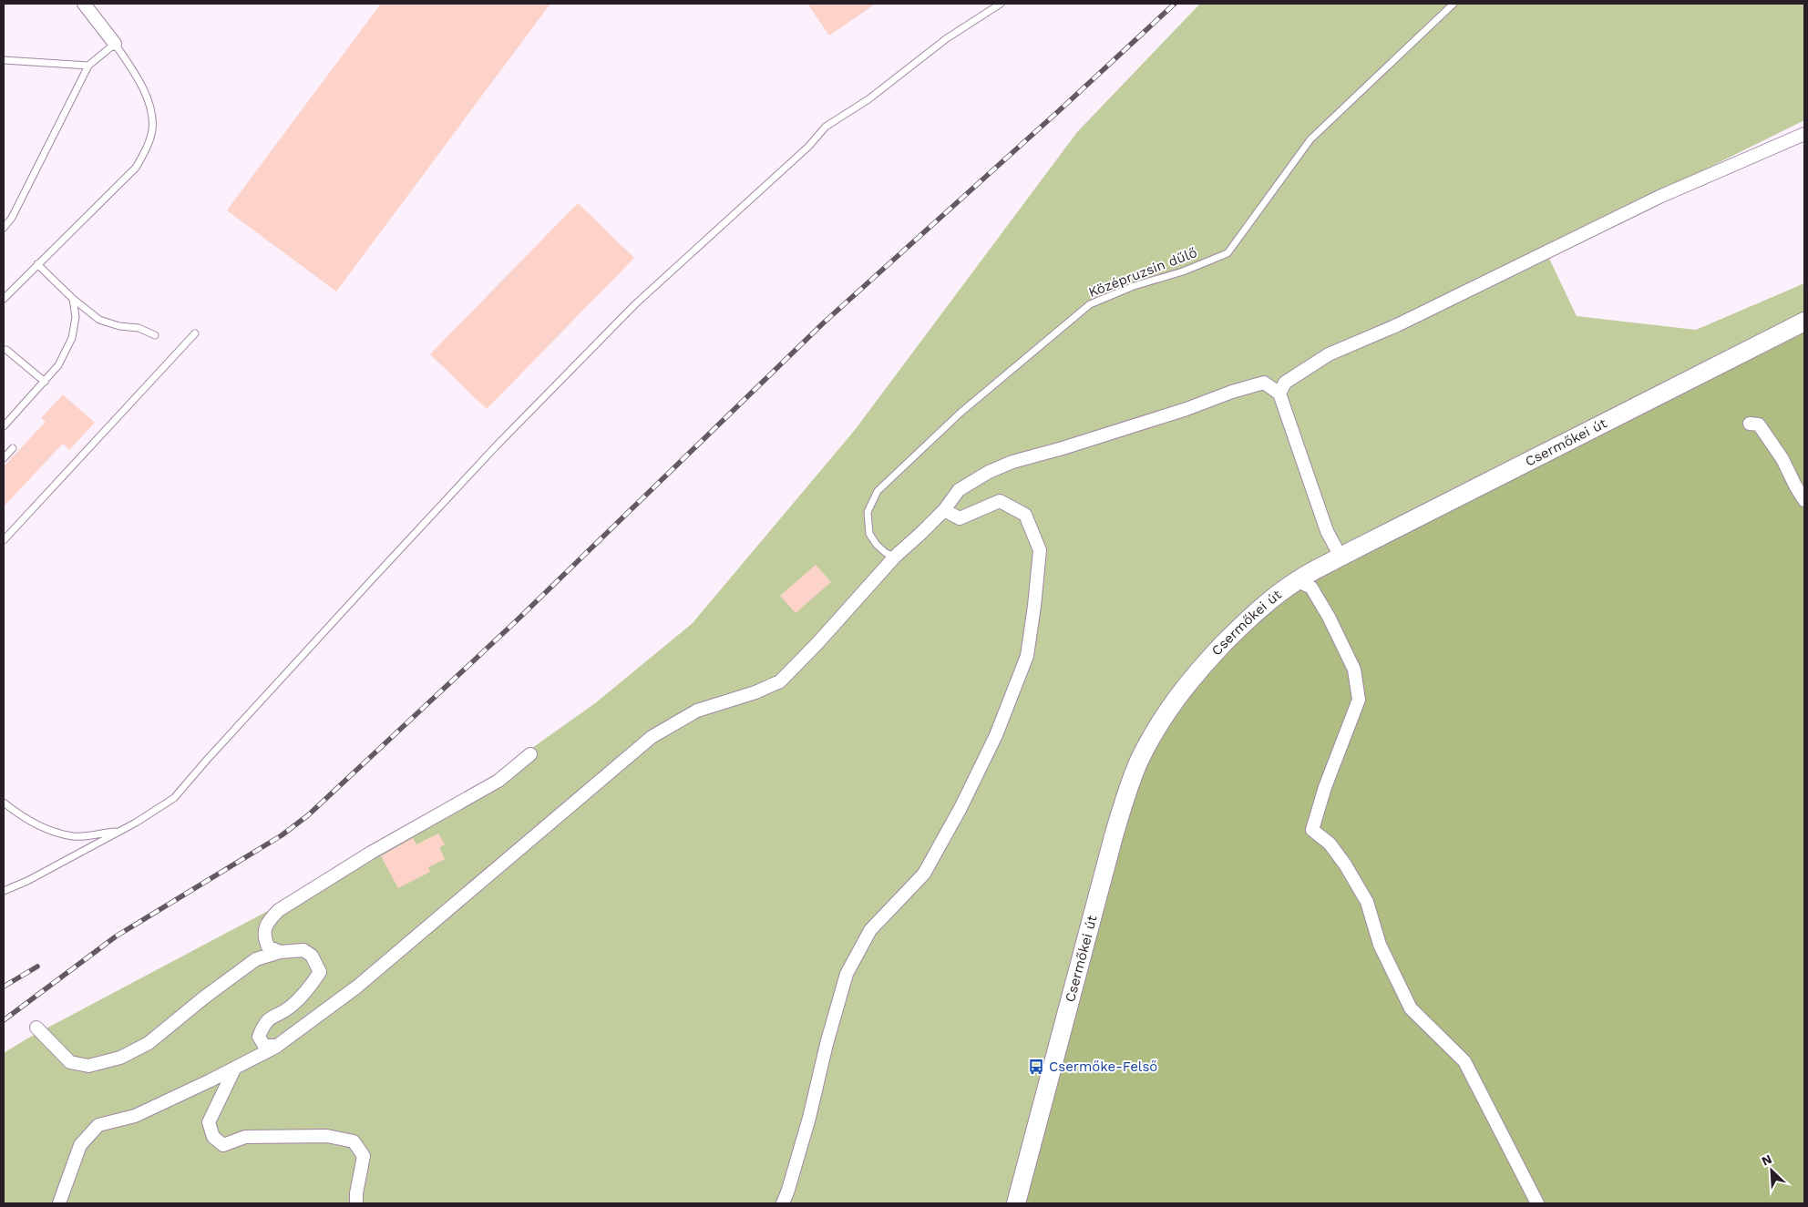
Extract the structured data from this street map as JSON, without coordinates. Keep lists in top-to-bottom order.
{
  "streets": {
    "main road": ["Csermőkei út"],
    "lane": ["Középruzsin dűlő"]
  },
  "places": {
    "bus stop": ["Csermőke-Felső"]
  },
  "north": "top left"
}
